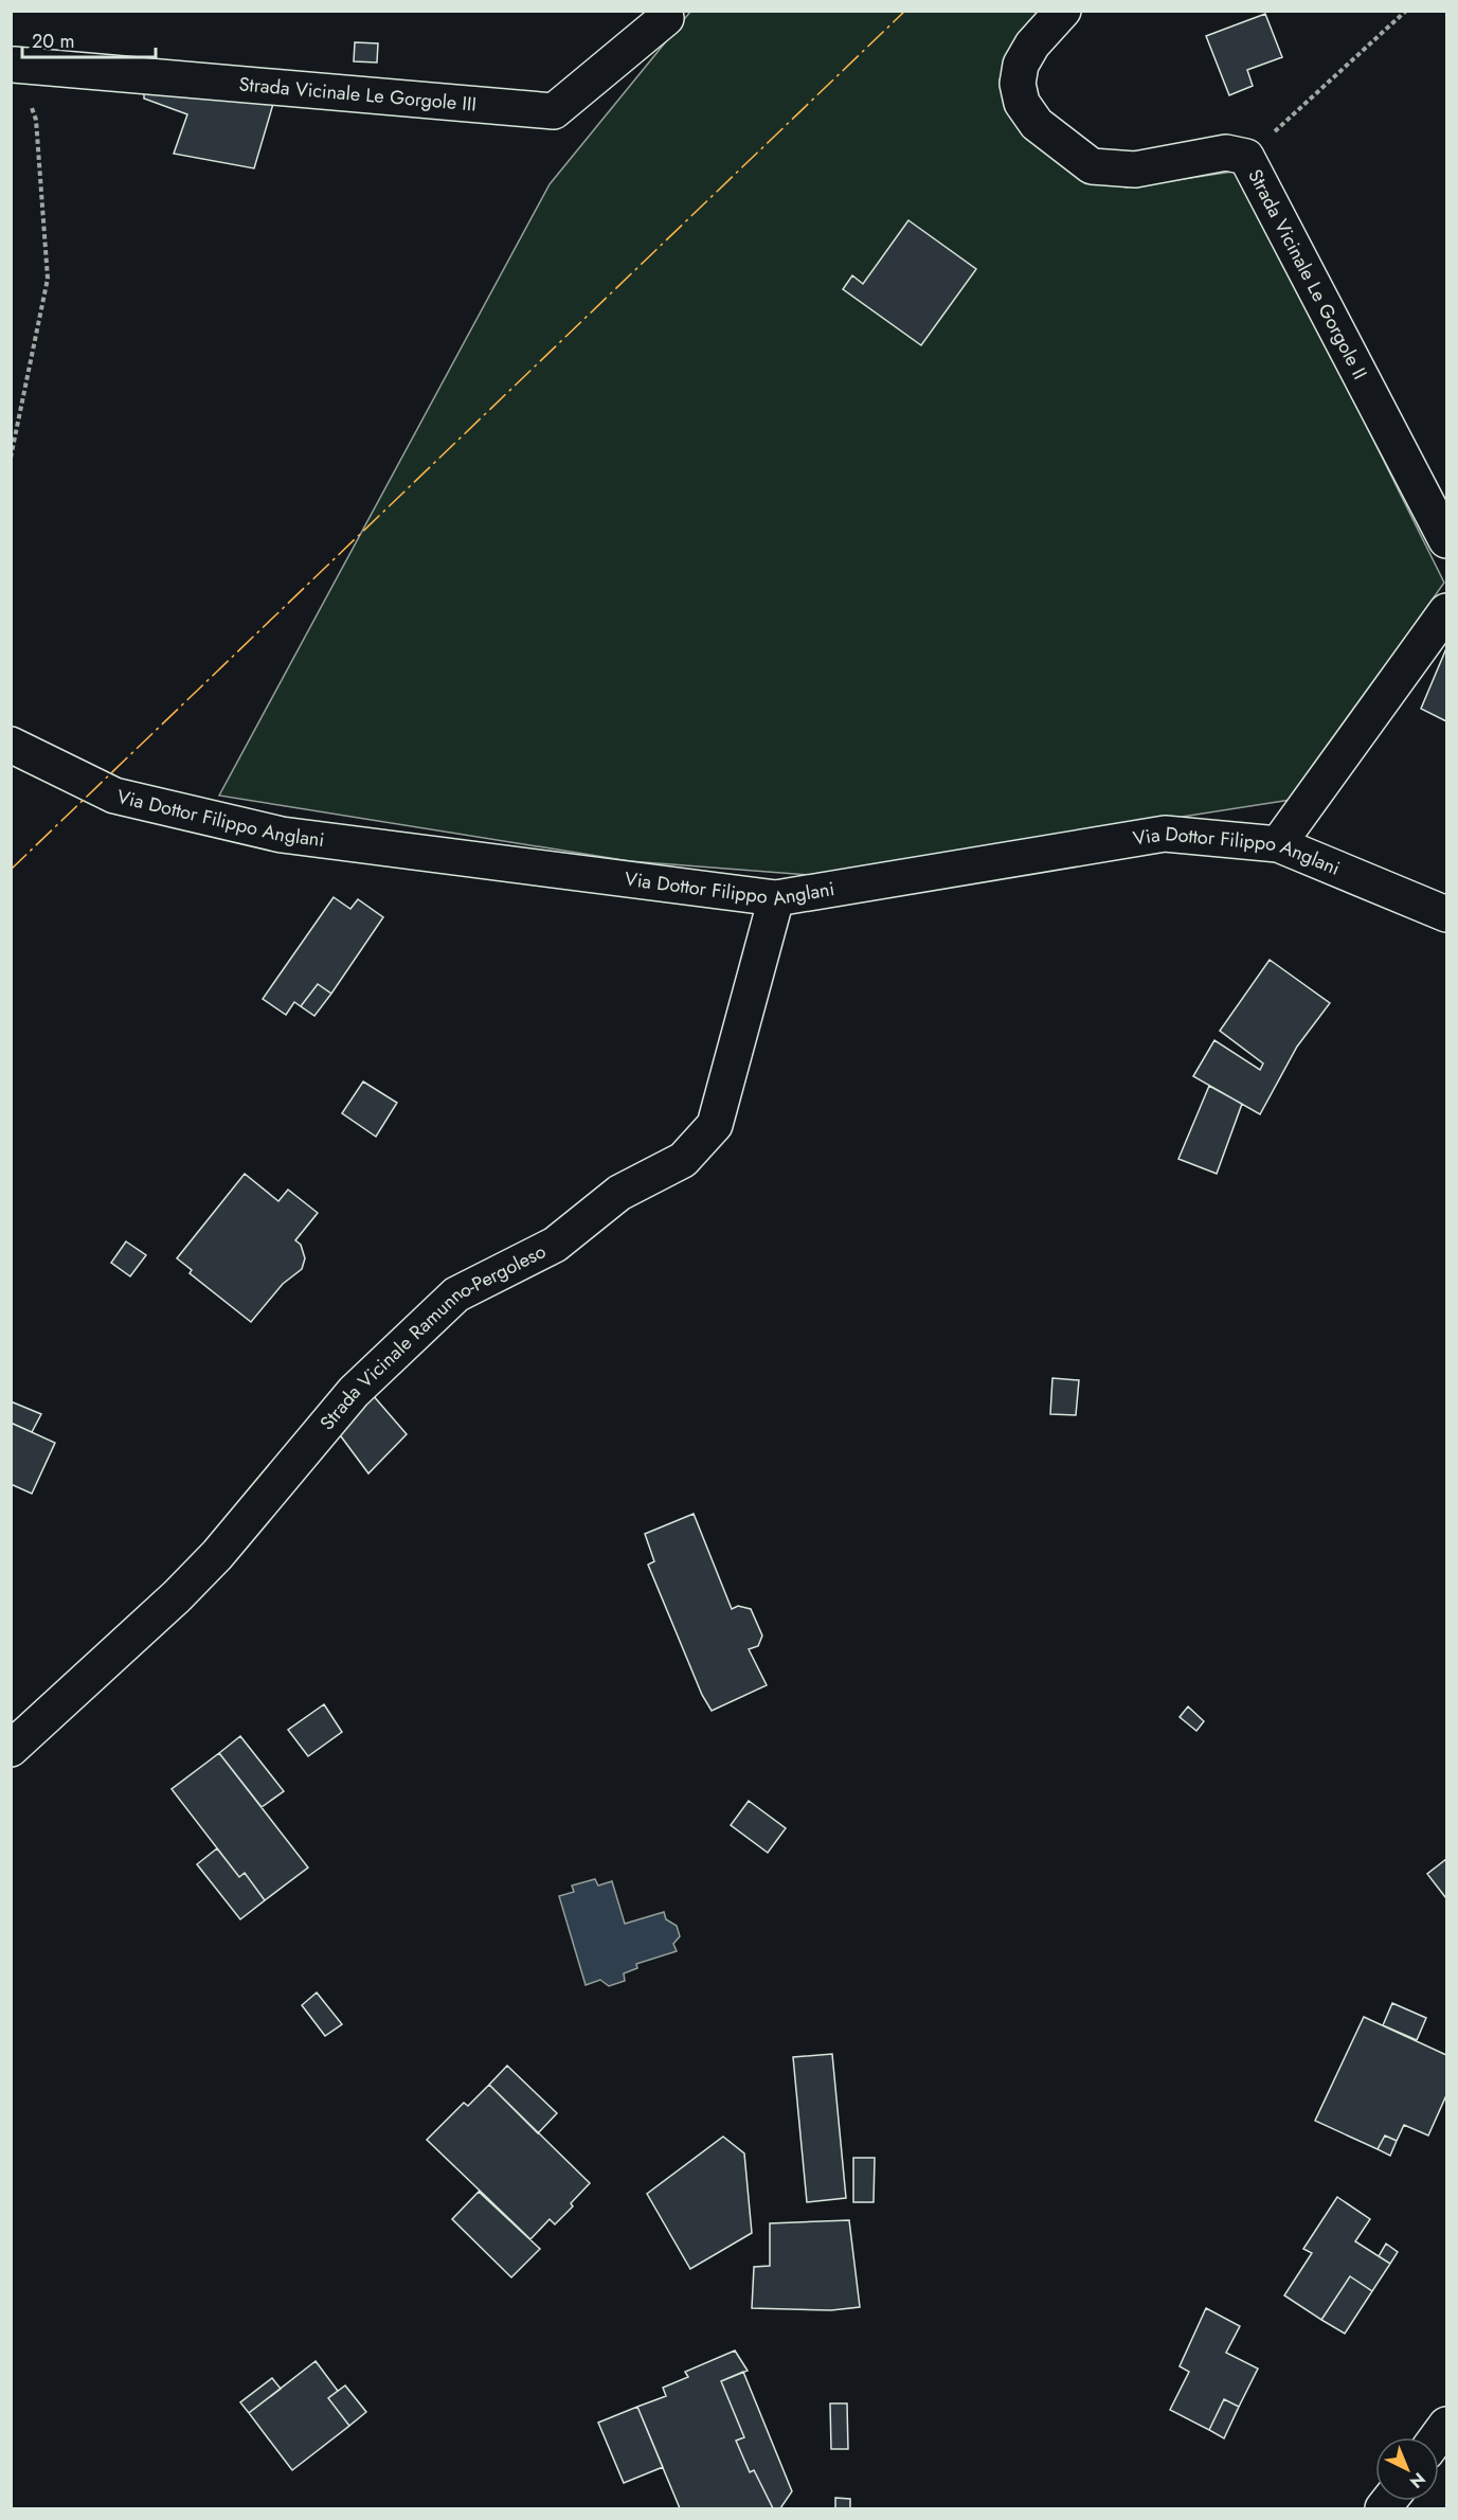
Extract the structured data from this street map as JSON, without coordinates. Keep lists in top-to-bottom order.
{
  "streets": {
    "street": [
      "Strada Vicinale Le Gorgole III",
      "Strada Vicinale Le Gorgole II",
      "Via Dottor Filippo Anglani",
      "Strada Vicinale Ramunno-Pergoleso"
    ]
  },
  "crossings": [
    ["Via Dottor Filippo Anglani", "Strada Vicinale Ramunno-Pergoleso"]
  ],
  "scale_bar": "20 m",
  "north": "bottom right"
}
